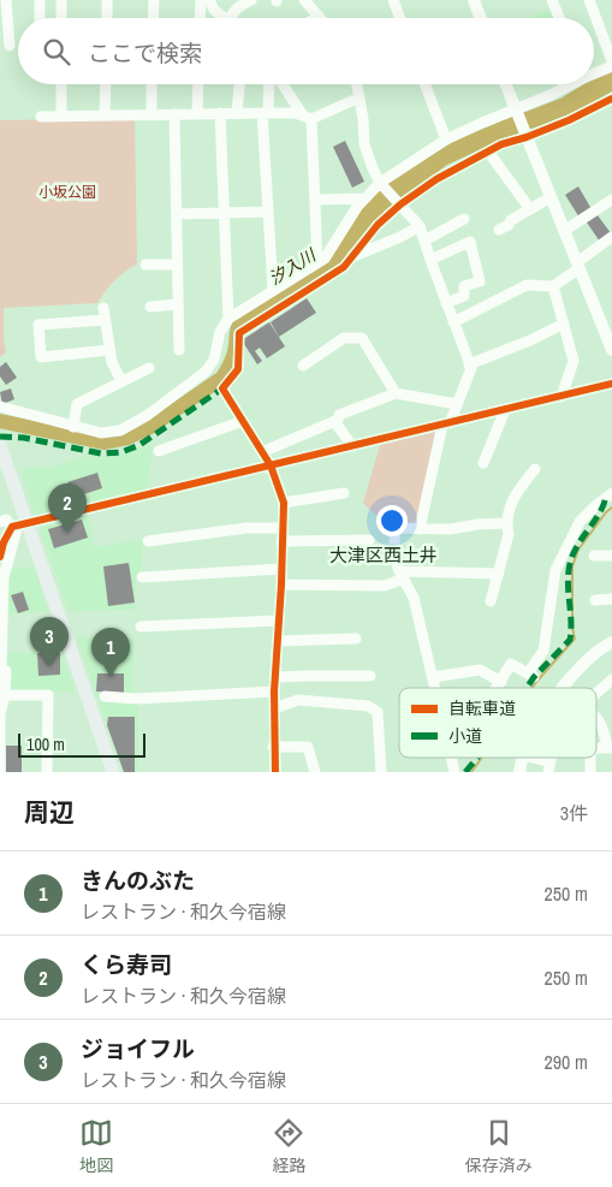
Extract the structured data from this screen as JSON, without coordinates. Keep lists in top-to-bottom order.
{
  "districts": ["大津区西土井"],
  "water": ["汐入川"],
  "parks": ["小坂公園"],
  "legend": ["自転車道", "小道"],
  "scale_bar": "100 m",
  "page": {
    "search": "ここで検索",
    "pins": ["2", "3", "1"],
    "scale": "100 m",
    "heading": ["周辺", "3件"],
    "list": [
      {
        "mark": "1",
        "name": "きんのぶた",
        "note": "レストラン · 和久今宿線",
        "value": "250 m"
      },
      {
        "mark": "2",
        "name": "くら寿司",
        "note": "レストラン · 和久今宿線",
        "value": "250 m"
      },
      {
        "mark": "3",
        "name": "ジョイフル",
        "note": "レストラン · 和久今宿線",
        "value": "290 m"
      }
    ],
    "nav": ["地図", "経路", "保存済み"]
  }
}
